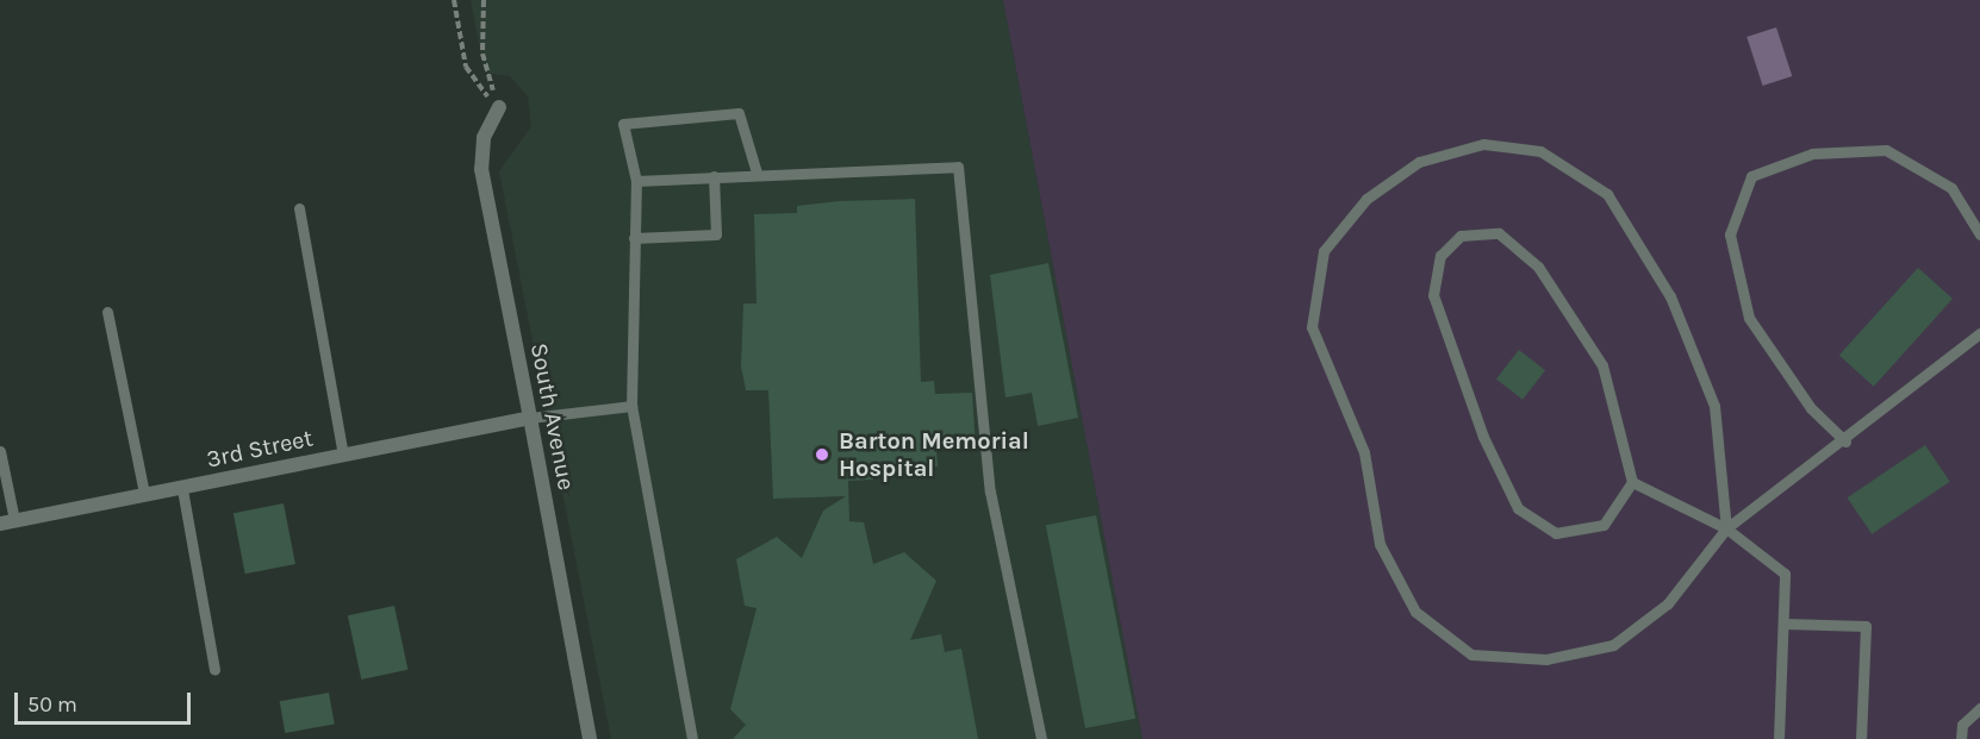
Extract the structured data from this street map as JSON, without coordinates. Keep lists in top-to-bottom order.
{
  "streets": {
    "street": ["South Avenue", "3rd Street"]
  },
  "crossings": [
    ["South Avenue", "3rd Street"]
  ],
  "places": ["Barton Memorial Hospital"],
  "scale_bar": "50 m"
}
